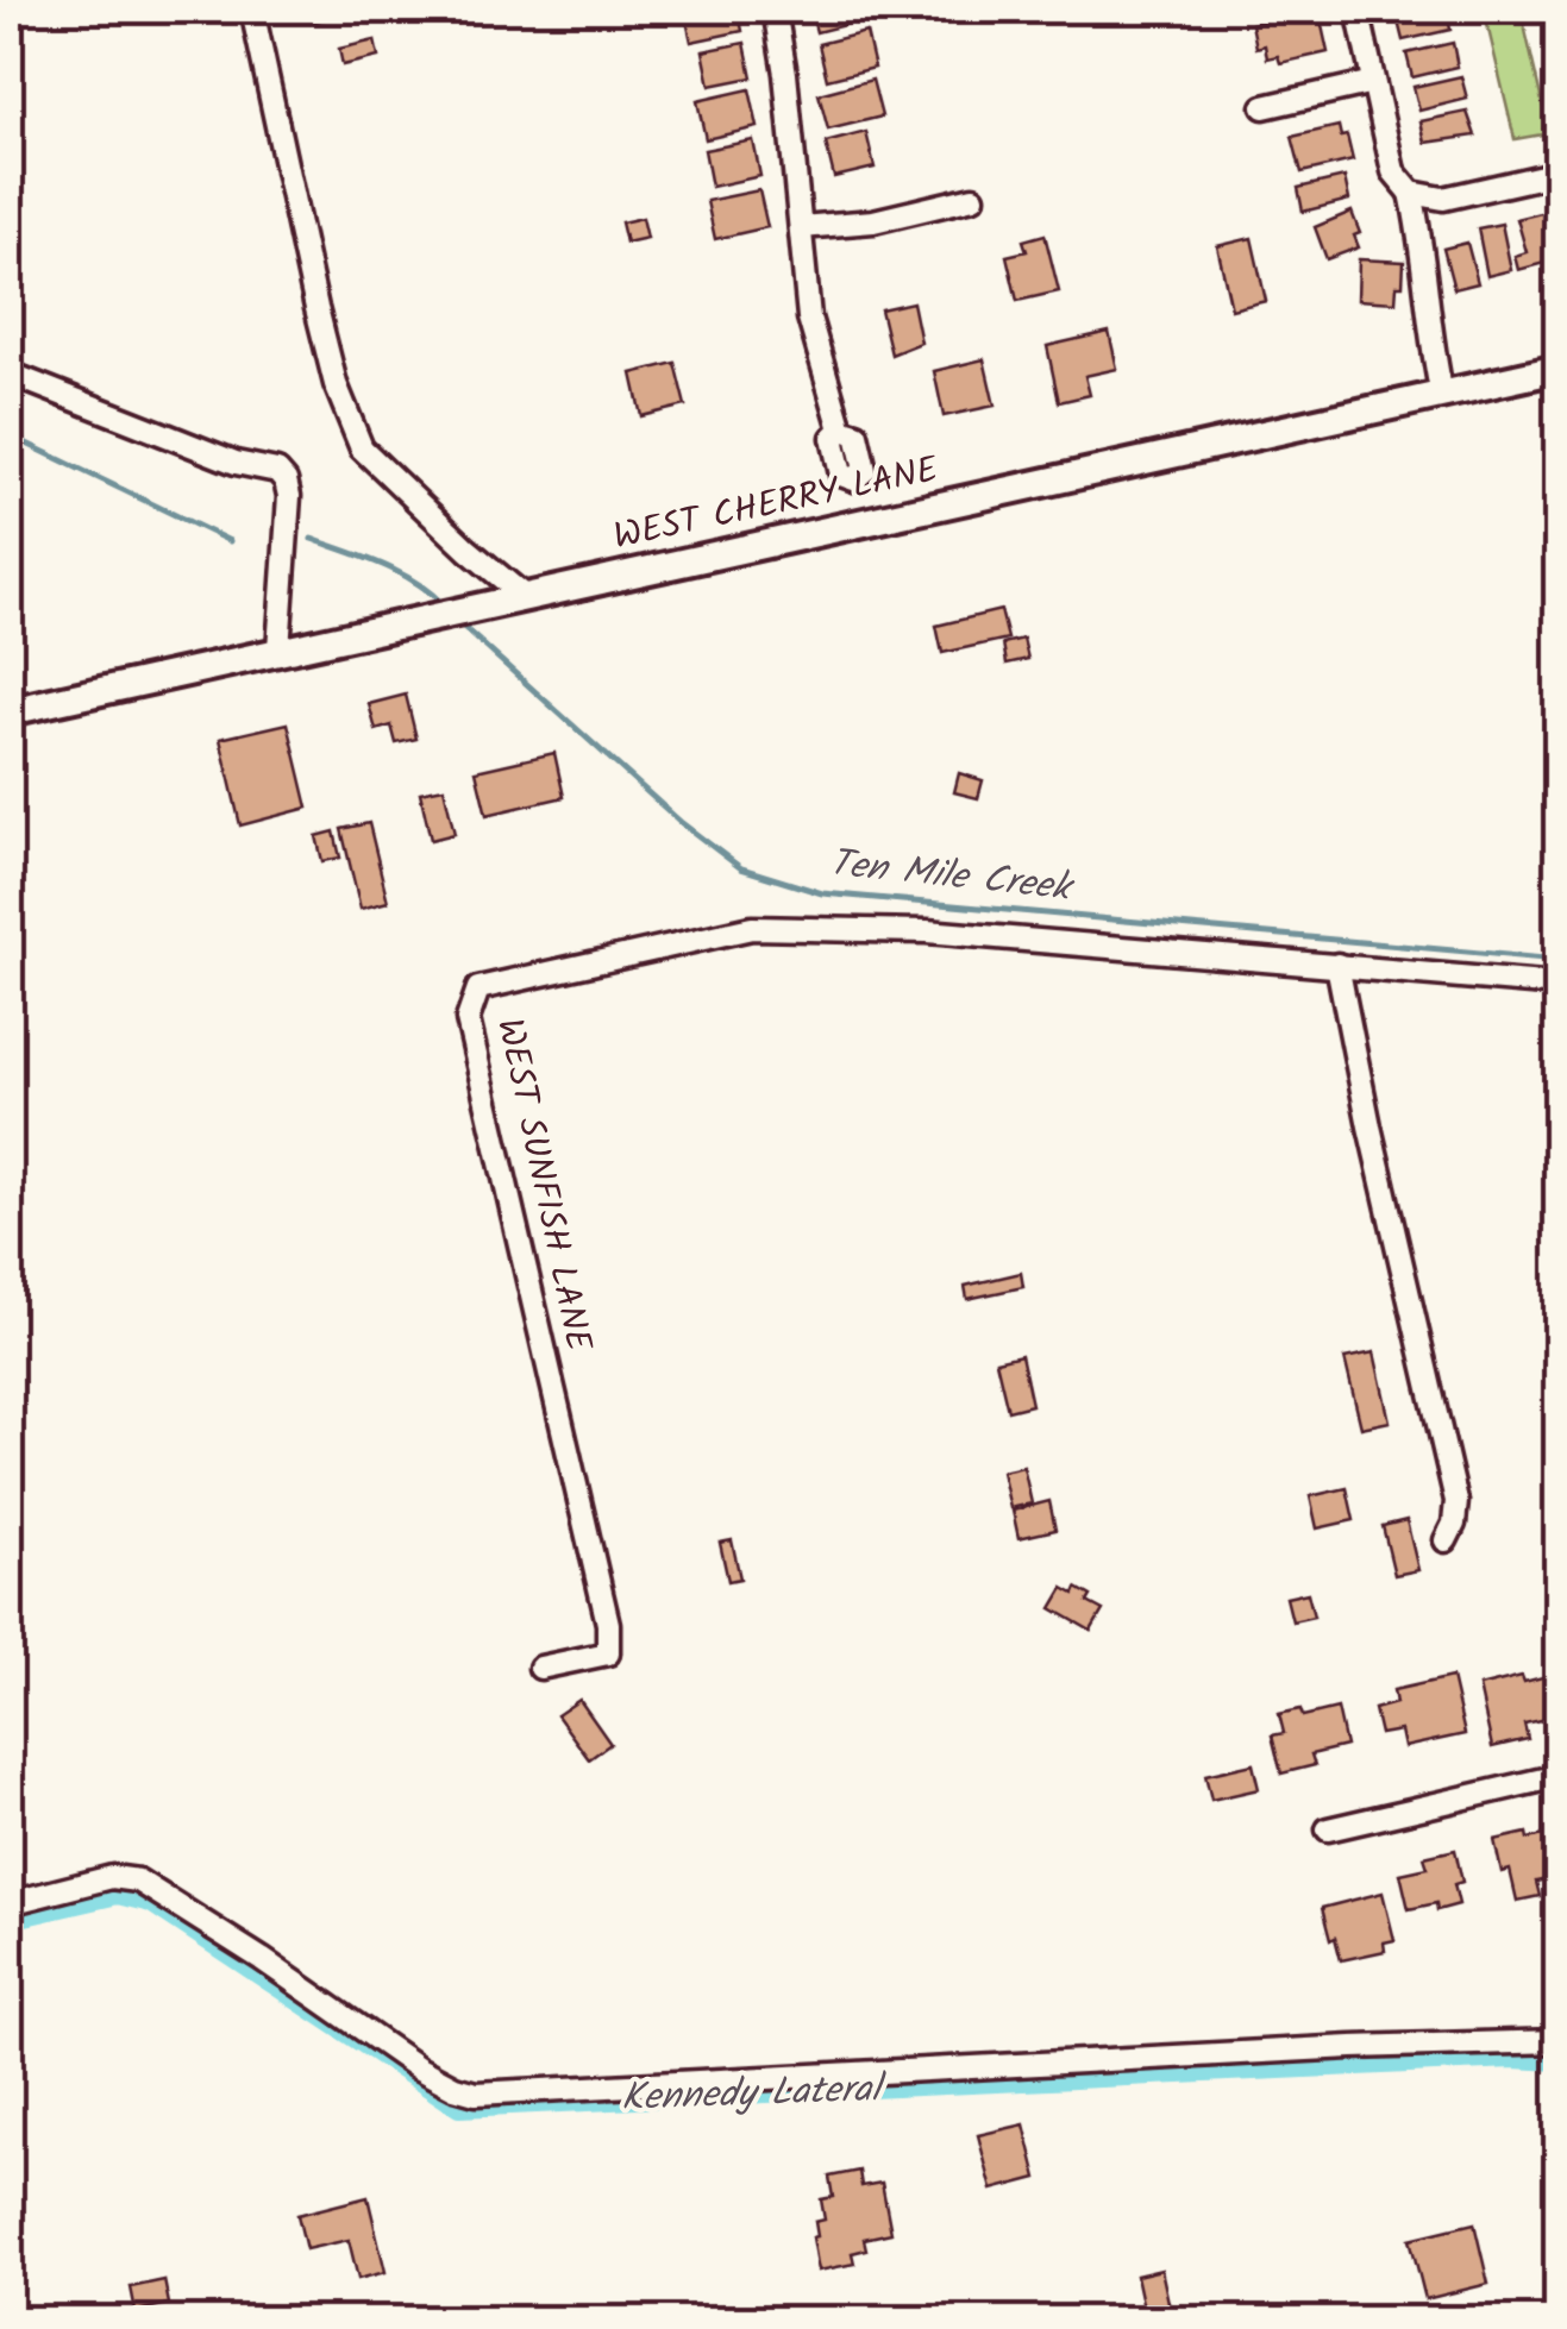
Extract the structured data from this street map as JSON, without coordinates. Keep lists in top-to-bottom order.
{
  "streets": {
    "main road": ["WEST CHERRY LANE"],
    "street": ["WEST SUNFISH LANE"]
  },
  "water": ["Ten Mile Creek", "Kennedy Lateral"]
}
